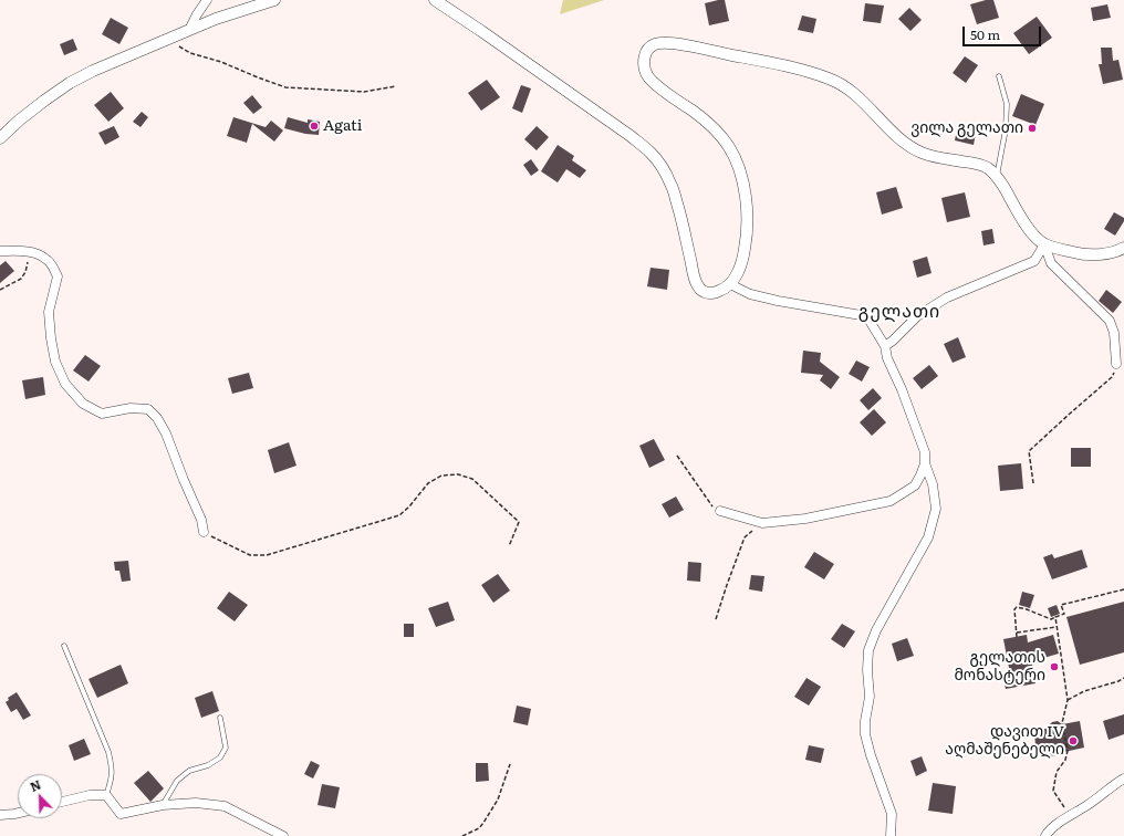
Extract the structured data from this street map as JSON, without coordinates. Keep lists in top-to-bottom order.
{
  "districts": ["გელათი"],
  "places": [
    "Agati",
    "ვილა გელათი",
    "გელათის მონასტერი",
    "დავით IV აღმაშენებელი"
  ],
  "scale_bar": "50 m",
  "north": "top left"
}
